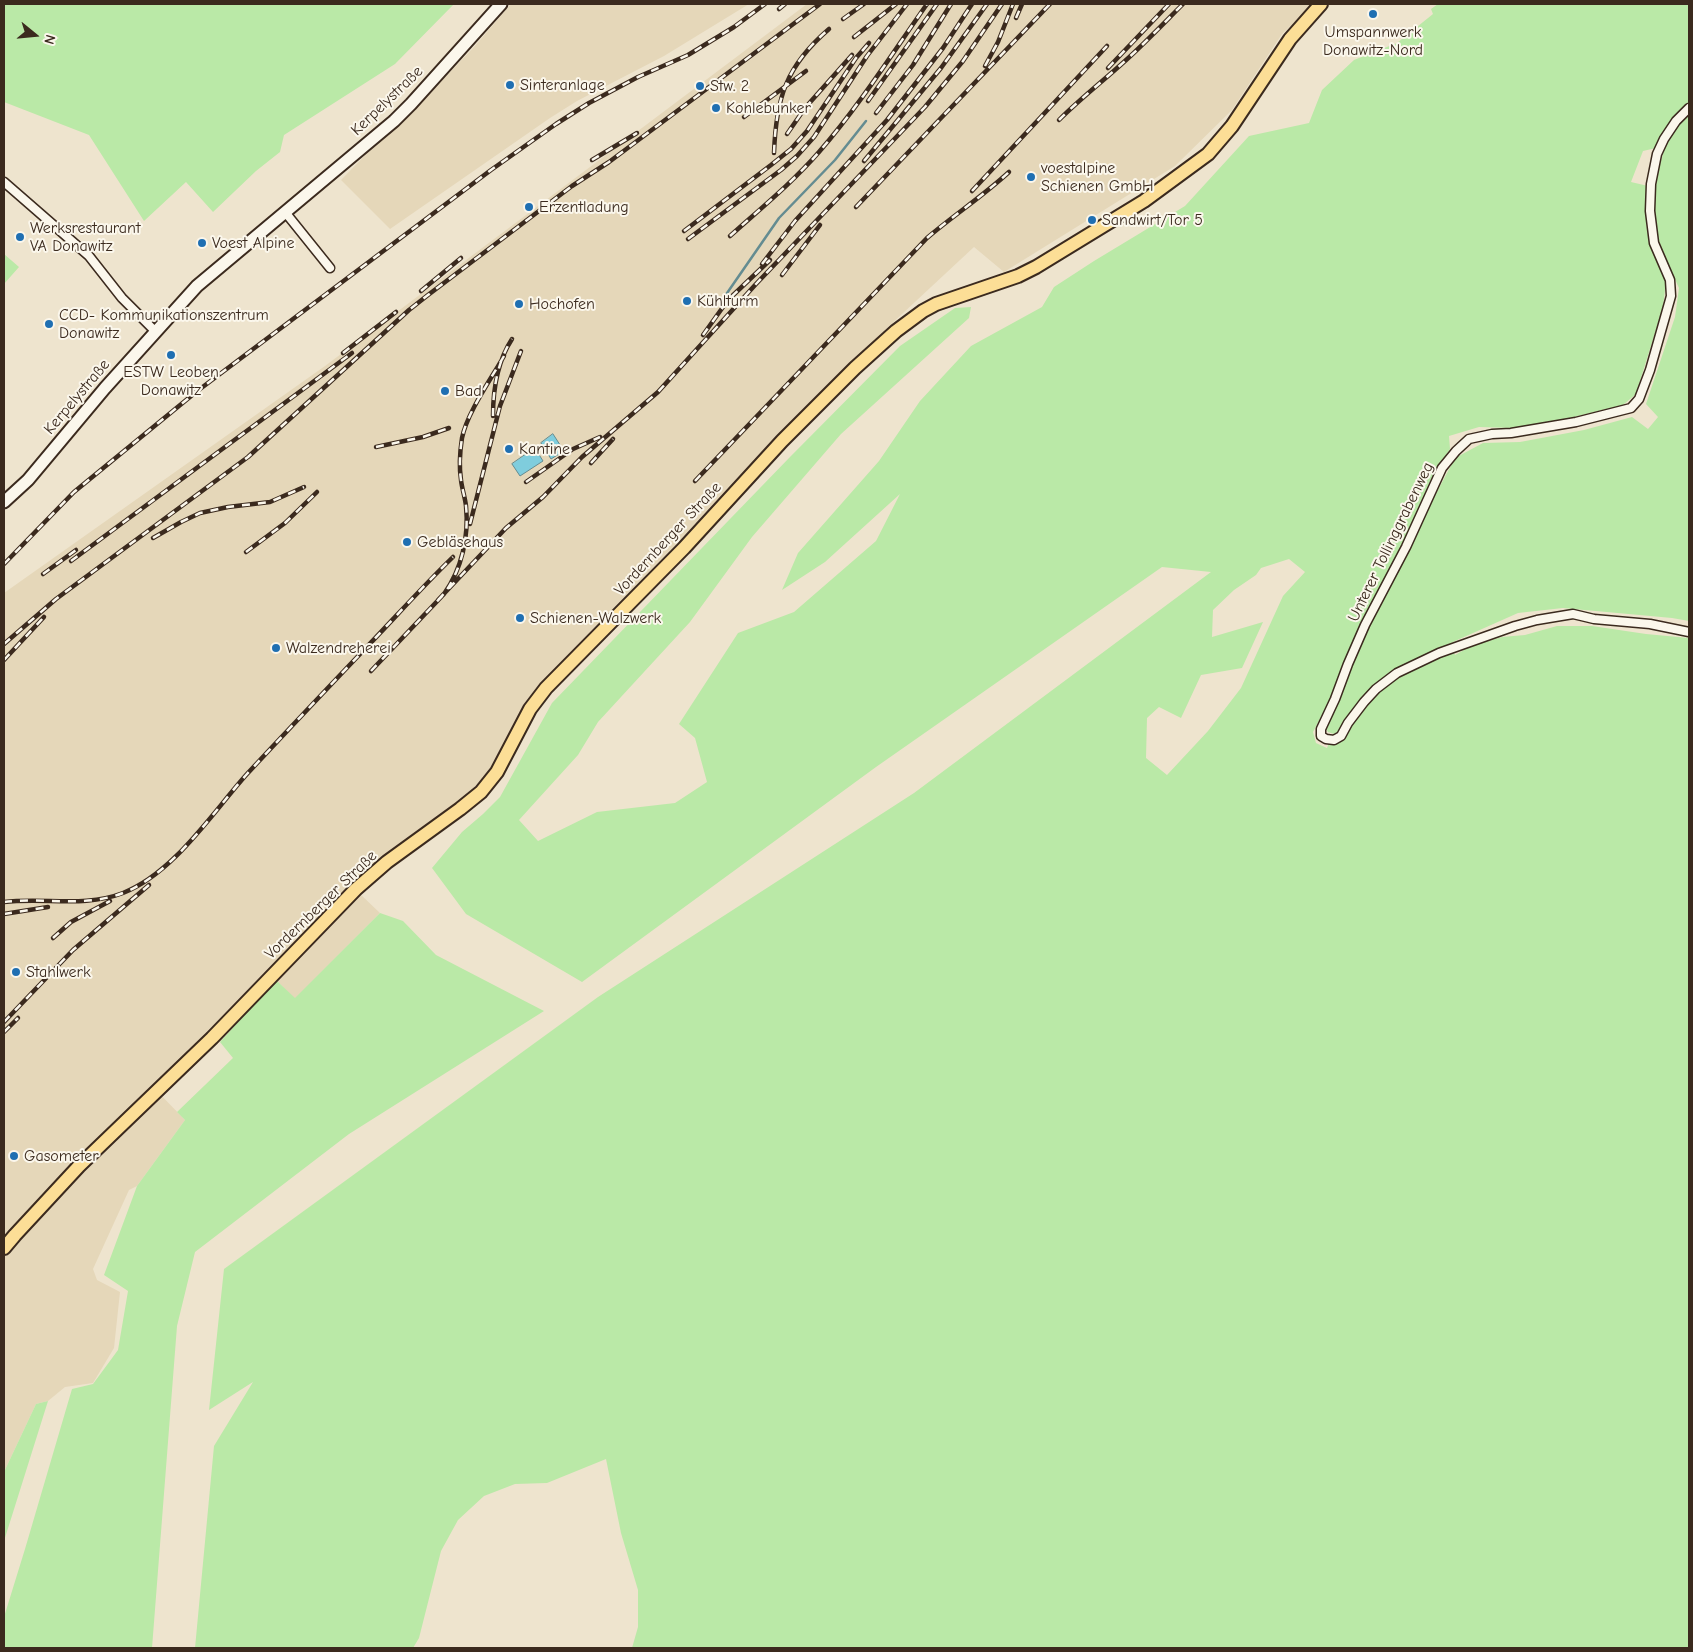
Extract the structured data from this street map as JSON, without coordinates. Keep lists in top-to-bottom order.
{
  "streets": {
    "main road": ["Kerpelystraße", "Vordernberger Straße"],
    "street": ["Unterer Tollinggrabenweg"]
  },
  "places": [
    "Umspannwerk Donawitz-Nord",
    "Sinteranlage",
    "Stw. 2",
    "Kohlebunker",
    "voestalpine Schienen GmbH",
    "Erzentladung",
    "Sandwirt/Tor 5",
    "Werksrestaurant VA Donawitz",
    "Voest Alpine",
    "Kühlturm",
    "Hochofen",
    "CCD- Kommunikationszentrum Donawitz",
    "ESTW Leoben Donawitz",
    "Bad",
    "Kantine",
    "Gebläsehaus",
    "Schienen-Walzwerk",
    "Walzendreherei",
    "Stahlwerk",
    "Gasometer"
  ],
  "north": "right"
}
